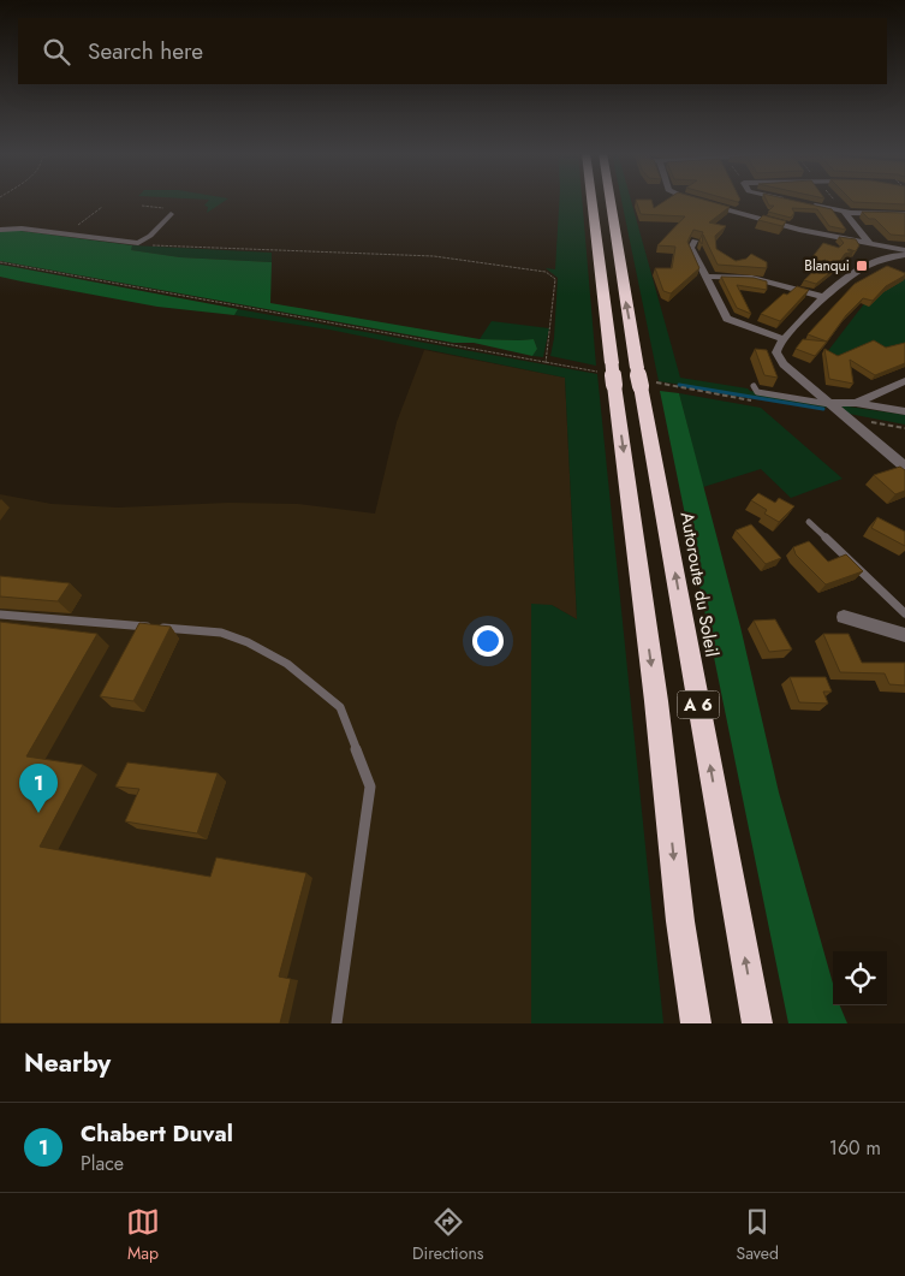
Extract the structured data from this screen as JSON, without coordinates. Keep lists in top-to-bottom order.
{
  "streets": {
    "highway": ["Autoroute du Soleil", "A 6"]
  },
  "places": {
    "transit": ["Blanqui"]
  },
  "page": {
    "search": "Search here",
    "pins": "1",
    "heading": "Nearby",
    "list": [
      {
        "mark": "1",
        "name": "Chabert Duval",
        "note": "Place",
        "value": "160 m"
      }
    ],
    "nav": ["Map", "Directions", "Saved"]
  }
}
